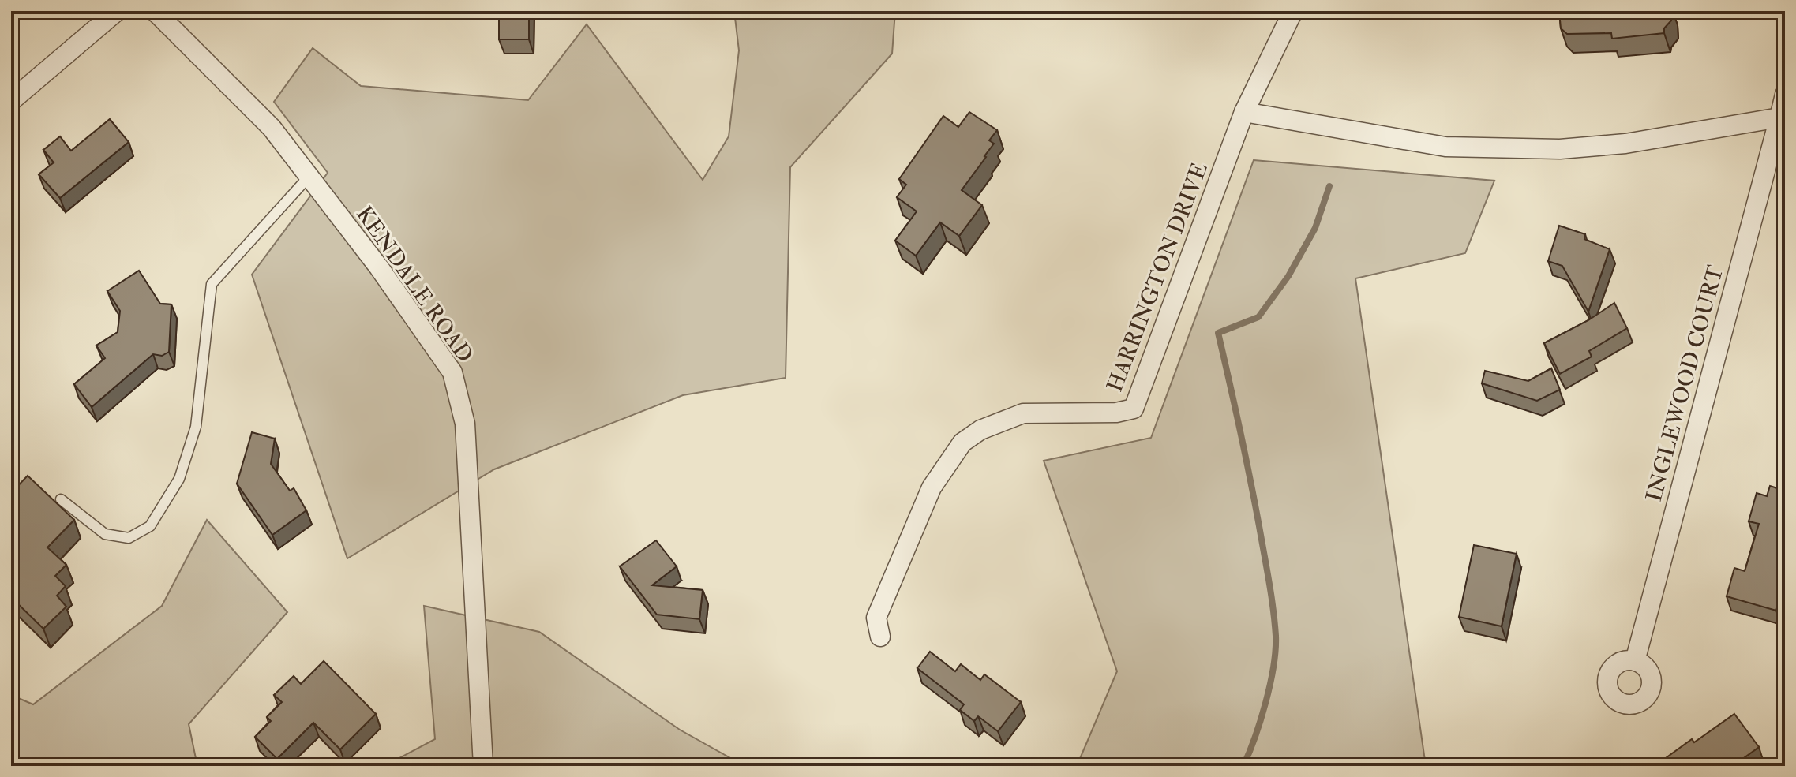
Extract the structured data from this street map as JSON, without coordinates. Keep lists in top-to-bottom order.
{
  "streets": {
    "street": ["HARRINGTON DRIVE", "KENDALE ROAD", "INGLEWOOD COURT"]
  }
}
